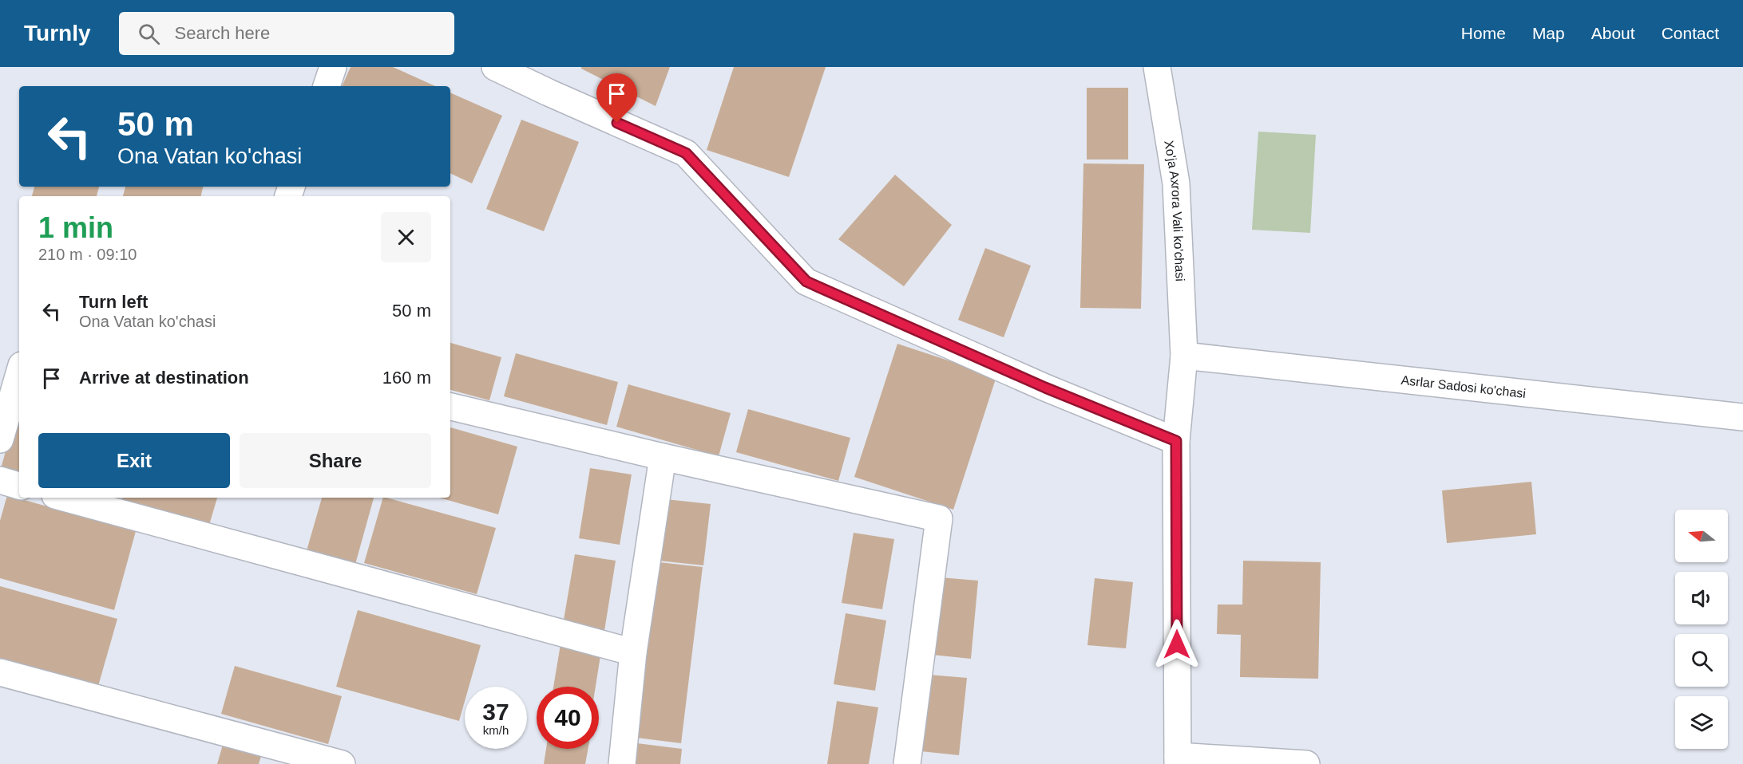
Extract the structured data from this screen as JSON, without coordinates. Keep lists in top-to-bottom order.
{
  "streets": {
    "street": ["Xo'ja Axrora Vali ko'chasi", "Asrlar Sadosi ko'chasi"]
  },
  "crossings": [
    ["Xo'ja Axrora Vali ko'chasi", "Asrlar Sadosi ko'chasi"]
  ],
  "north": "left",
  "page": {
    "header": "Turnly",
    "search": "Search here",
    "nav": [
      "Home",
      "Map",
      "About",
      "Contact"
    ],
    "turn": ["50 m", "Ona Vatan ko'chasi"],
    "heading": ["1 min", "210 m · 09:10"],
    "list": [
      {
        "name": "Turn left",
        "note": "Ona Vatan ko'chasi",
        "value": "50 m"
      },
      {
        "name": "Arrive at destination",
        "value": "160 m"
      }
    ],
    "buttons": ["Exit", "Share"],
    "speed": "37 km/h",
    "limit": "40"
  }
}
